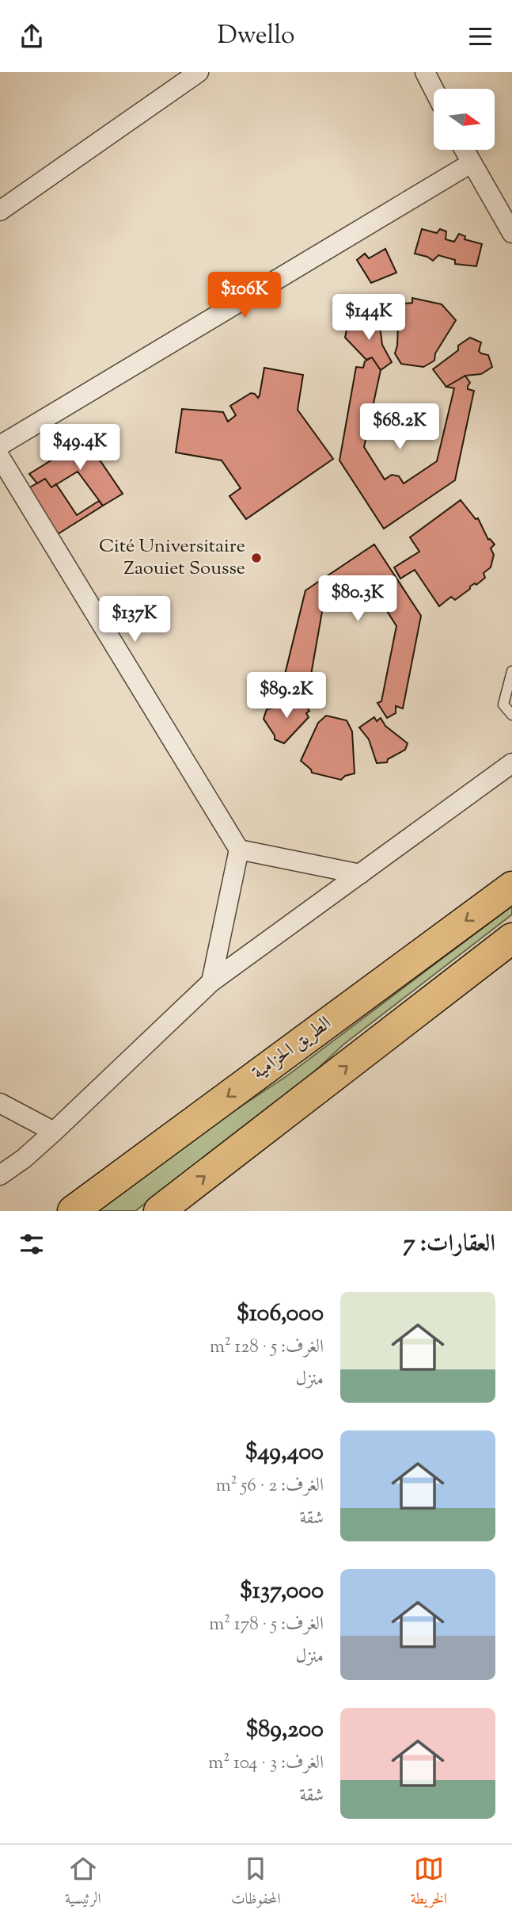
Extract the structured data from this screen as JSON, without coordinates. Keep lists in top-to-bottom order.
{
  "streets": {
    "highway": ["الطريق الحزامية"]
  },
  "places": ["Cité Universitaire Zaouiet Sousse"],
  "north": "right",
  "page": {
    "header": "Dwello",
    "price": [
      "$106K",
      "$144K",
      "$68.2K",
      "$49.4K",
      "$80.3K",
      "$137K",
      "$89.2K"
    ],
    "heading": "العقارات: 7",
    "list": [
      {
        "name": "$106,000",
        "note": "الغرف: 5 · 128 m² · منزل"
      },
      {
        "name": "$49,400",
        "note": "الغرف: 2 · 56 m² · شقة"
      },
      {
        "name": "$137,000",
        "note": "الغرف: 5 · 178 m² · منزل"
      },
      {
        "name": "$89,200",
        "note": "الغرف: 3 · 104 m² · شقة"
      }
    ],
    "tabs": ["الخريطة", "المحفوظات", "الرئيسية"]
  }
}
